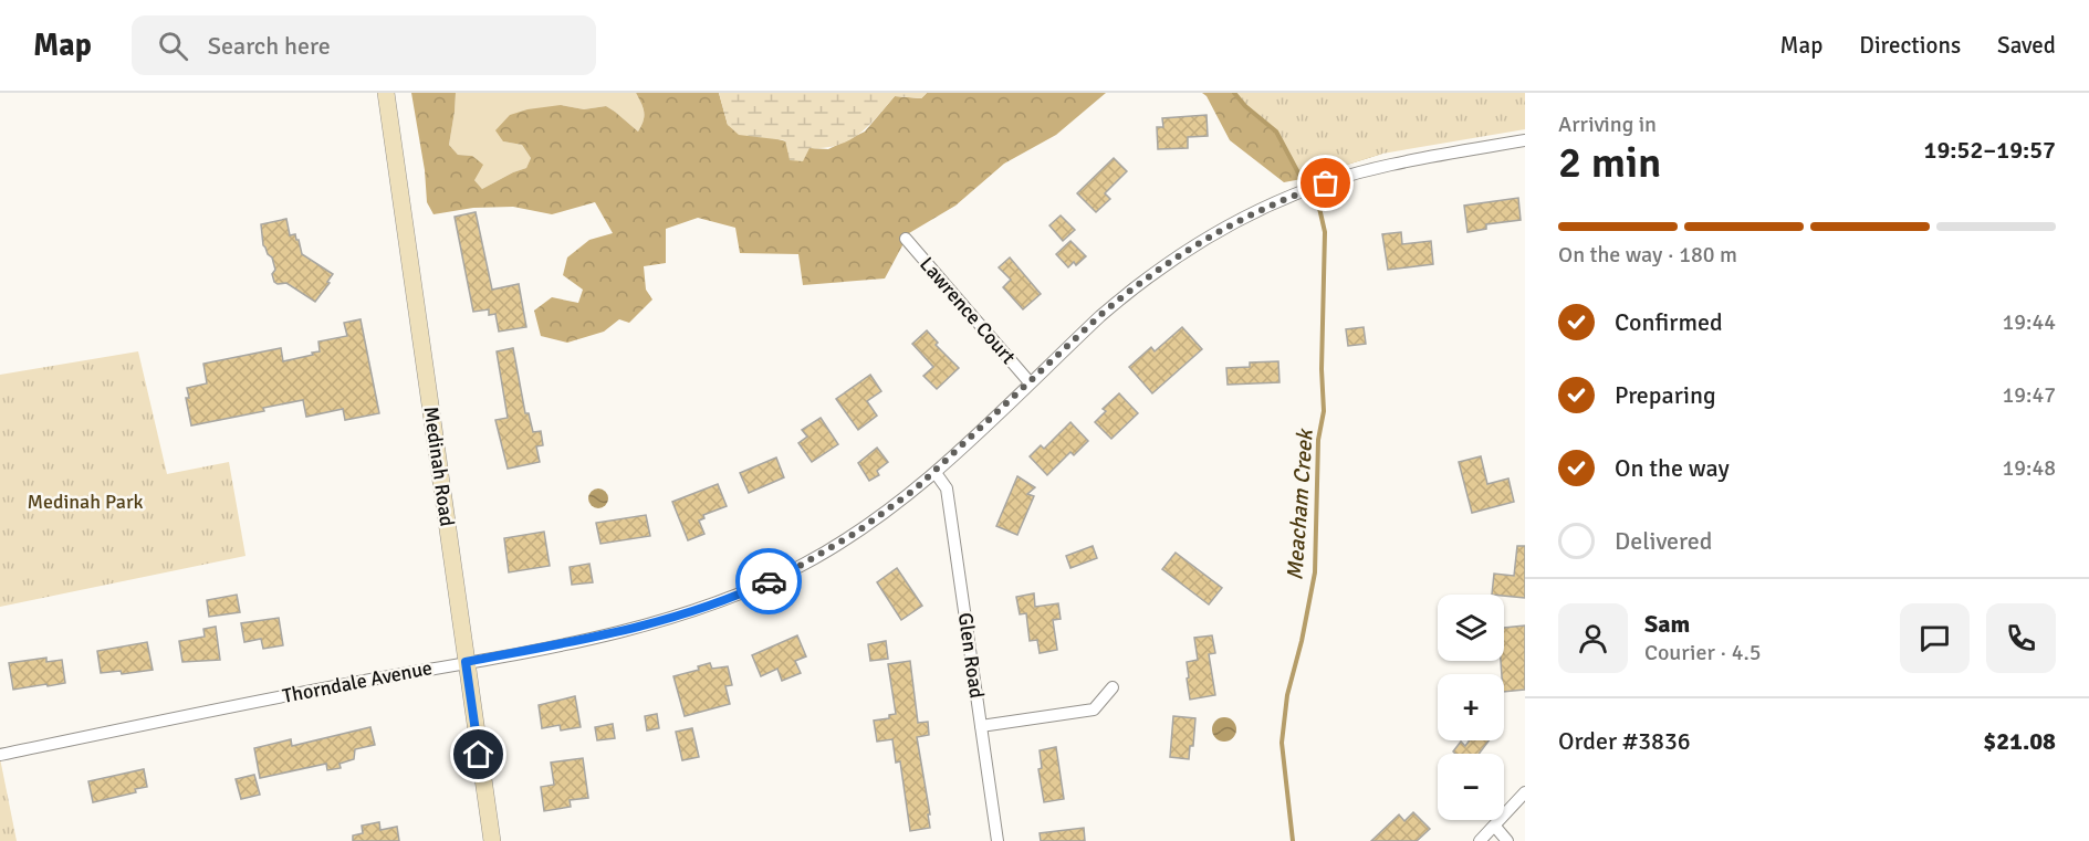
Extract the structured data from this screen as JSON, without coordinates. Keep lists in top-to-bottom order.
{
  "streets": {
    "main road": ["Medinah Road"],
    "street": ["Lawrence Court", "Glen Road", "Thorndale Avenue"]
  },
  "crossings": [
    ["Lawrence Court", "Thorndale Avenue"],
    ["Medinah Road", "Thorndale Avenue"],
    ["Glen Road", "Thorndale Avenue"]
  ],
  "water": ["Meacham Creek"],
  "parks": ["Medinah Park"],
  "page": {
    "header": "Map",
    "search": "Search here",
    "nav": ["Map", "Directions", "Saved"],
    "heading": ["2 min", "Arriving in", "19:52–19:57"],
    "panel": [
      "Sam",
      "Courier · 4.5",
      "Order #3836",
      "$21.08"
    ],
    "bar": "On the way · 180 m",
    "list": [
      ["Confirmed", "19:44"],
      ["Preparing", "19:47"],
      ["On the way", "19:48"],
      "Delivered"
    ],
    "map_buttons": ["+", "−"]
  }
}
